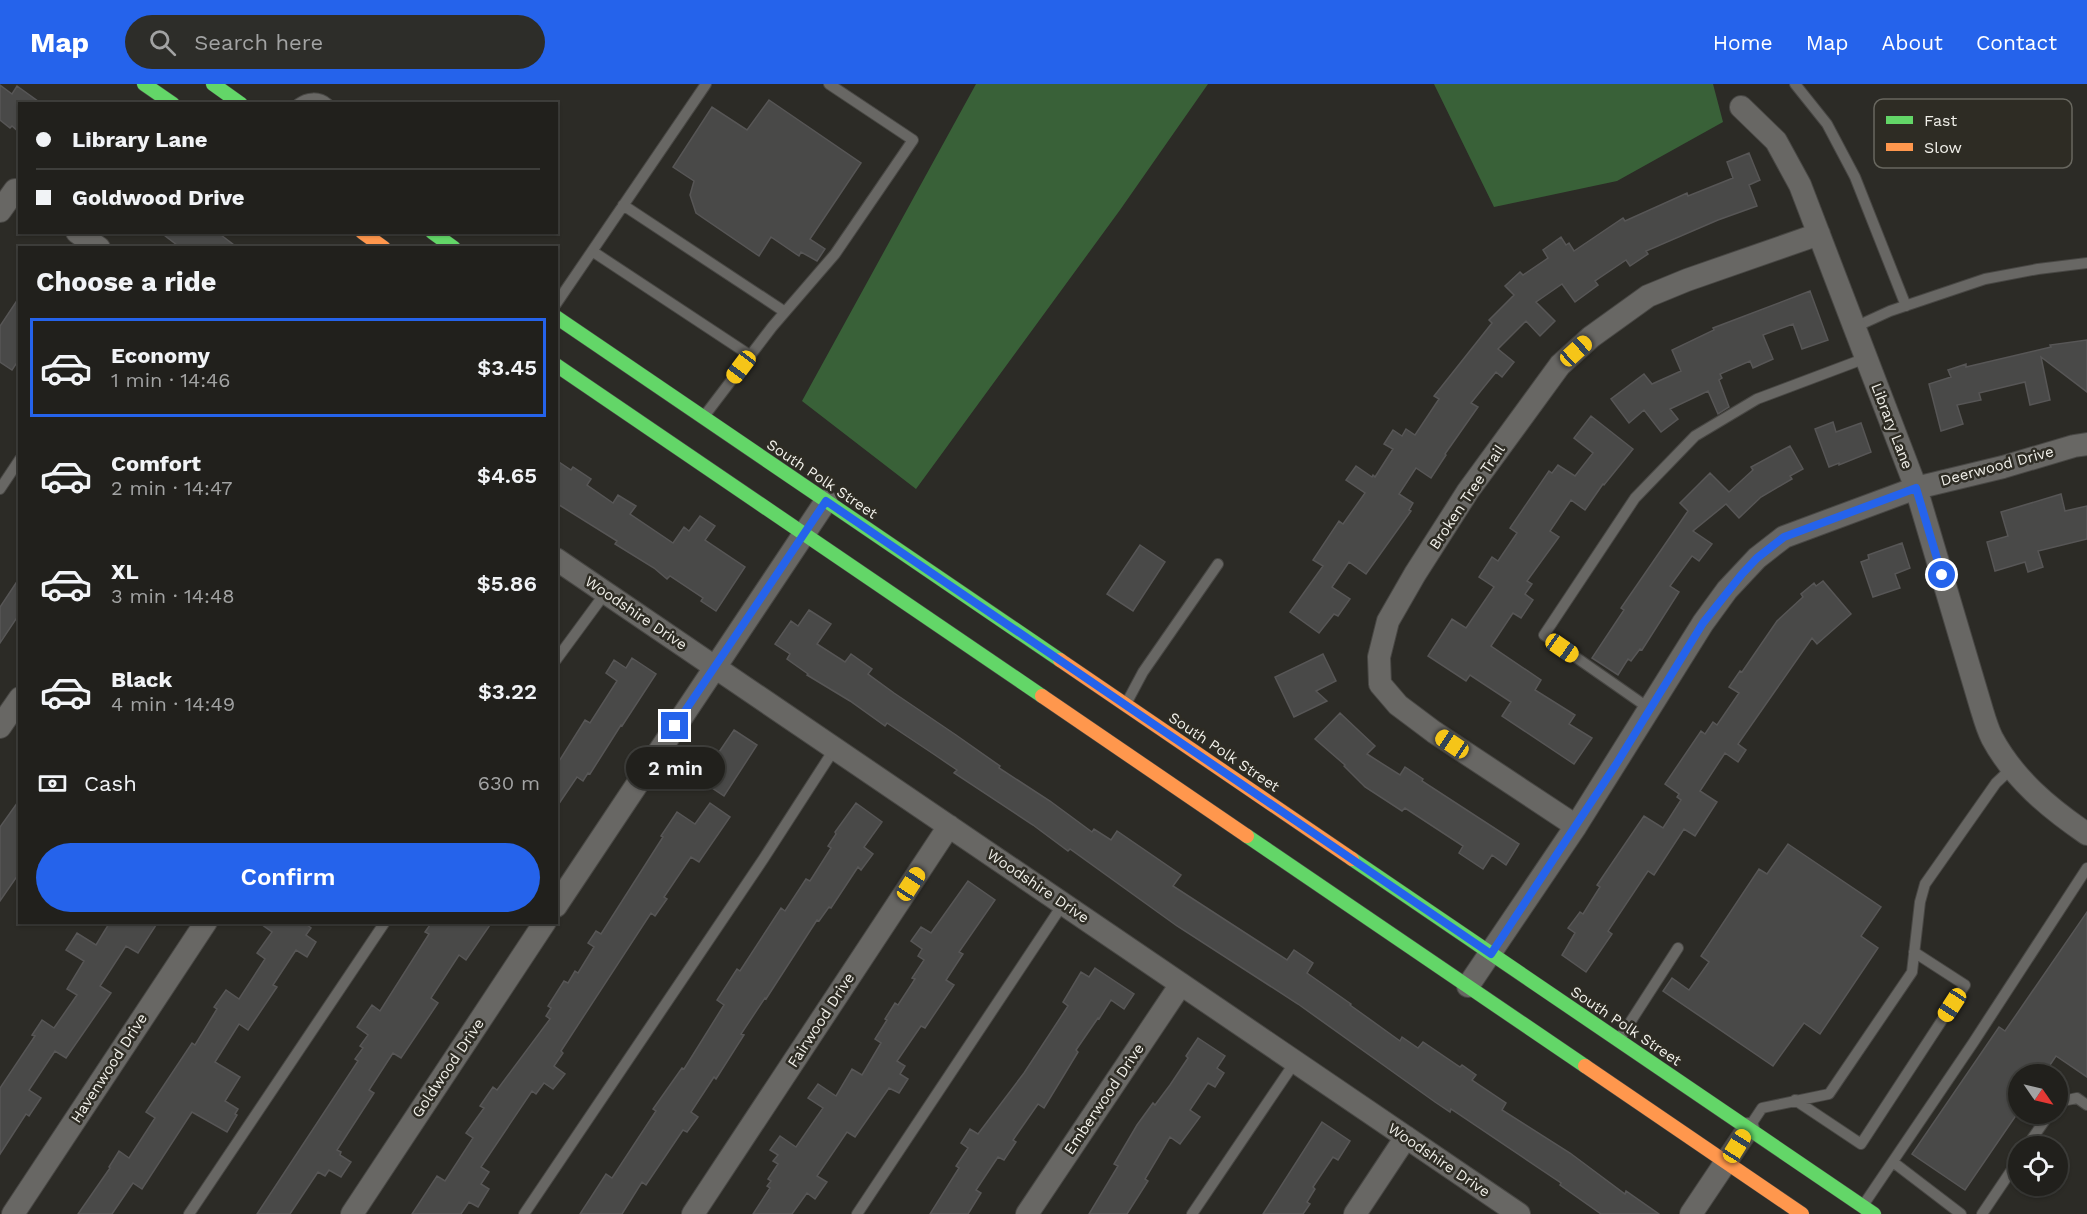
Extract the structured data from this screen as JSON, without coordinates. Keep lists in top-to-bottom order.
{
  "streets": {
    "main road": ["South Polk Street"],
    "street": [
      "Library Lane",
      "Deerwood Drive",
      "Broken Tree Trail",
      "Woodshire Drive",
      "Fairwood Drive",
      "Havenwood Drive",
      "Goldwood Drive",
      "Emberwood Drive"
    ]
  },
  "crossings": [
    ["Library Lane", "Deerwood Drive"],
    ["Library Lane", "Broken Tree Trail"],
    ["Deerwood Drive", "South Polk Street"],
    ["Deerwood Drive", "Broken Tree Trail"],
    ["Woodshire Drive", "Fairwood Drive"],
    ["Woodshire Drive", "Emberwood Drive"]
  ],
  "legend": ["Fast", "Slow"],
  "north": "bottom right",
  "page": {
    "header": "Map",
    "search": "Search here",
    "nav": [
      "Home",
      "Map",
      "About",
      "Contact"
    ],
    "banner": ["Library Lane", "Goldwood Drive"],
    "heading": "Choose a ride",
    "list": [
      {
        "name": "Economy",
        "note": "1 min · 14:46",
        "value": "$3.45"
      },
      {
        "name": "Comfort",
        "note": "2 min · 14:47",
        "value": "$4.65"
      },
      {
        "name": "XL",
        "note": "3 min · 14:48",
        "value": "$5.86"
      },
      {
        "name": "Black",
        "note": "4 min · 14:49",
        "value": "$3.22"
      }
    ],
    "bubble": "2 min",
    "pay": ["Cash", "630 m"],
    "buttons": "Confirm"
  }
}
